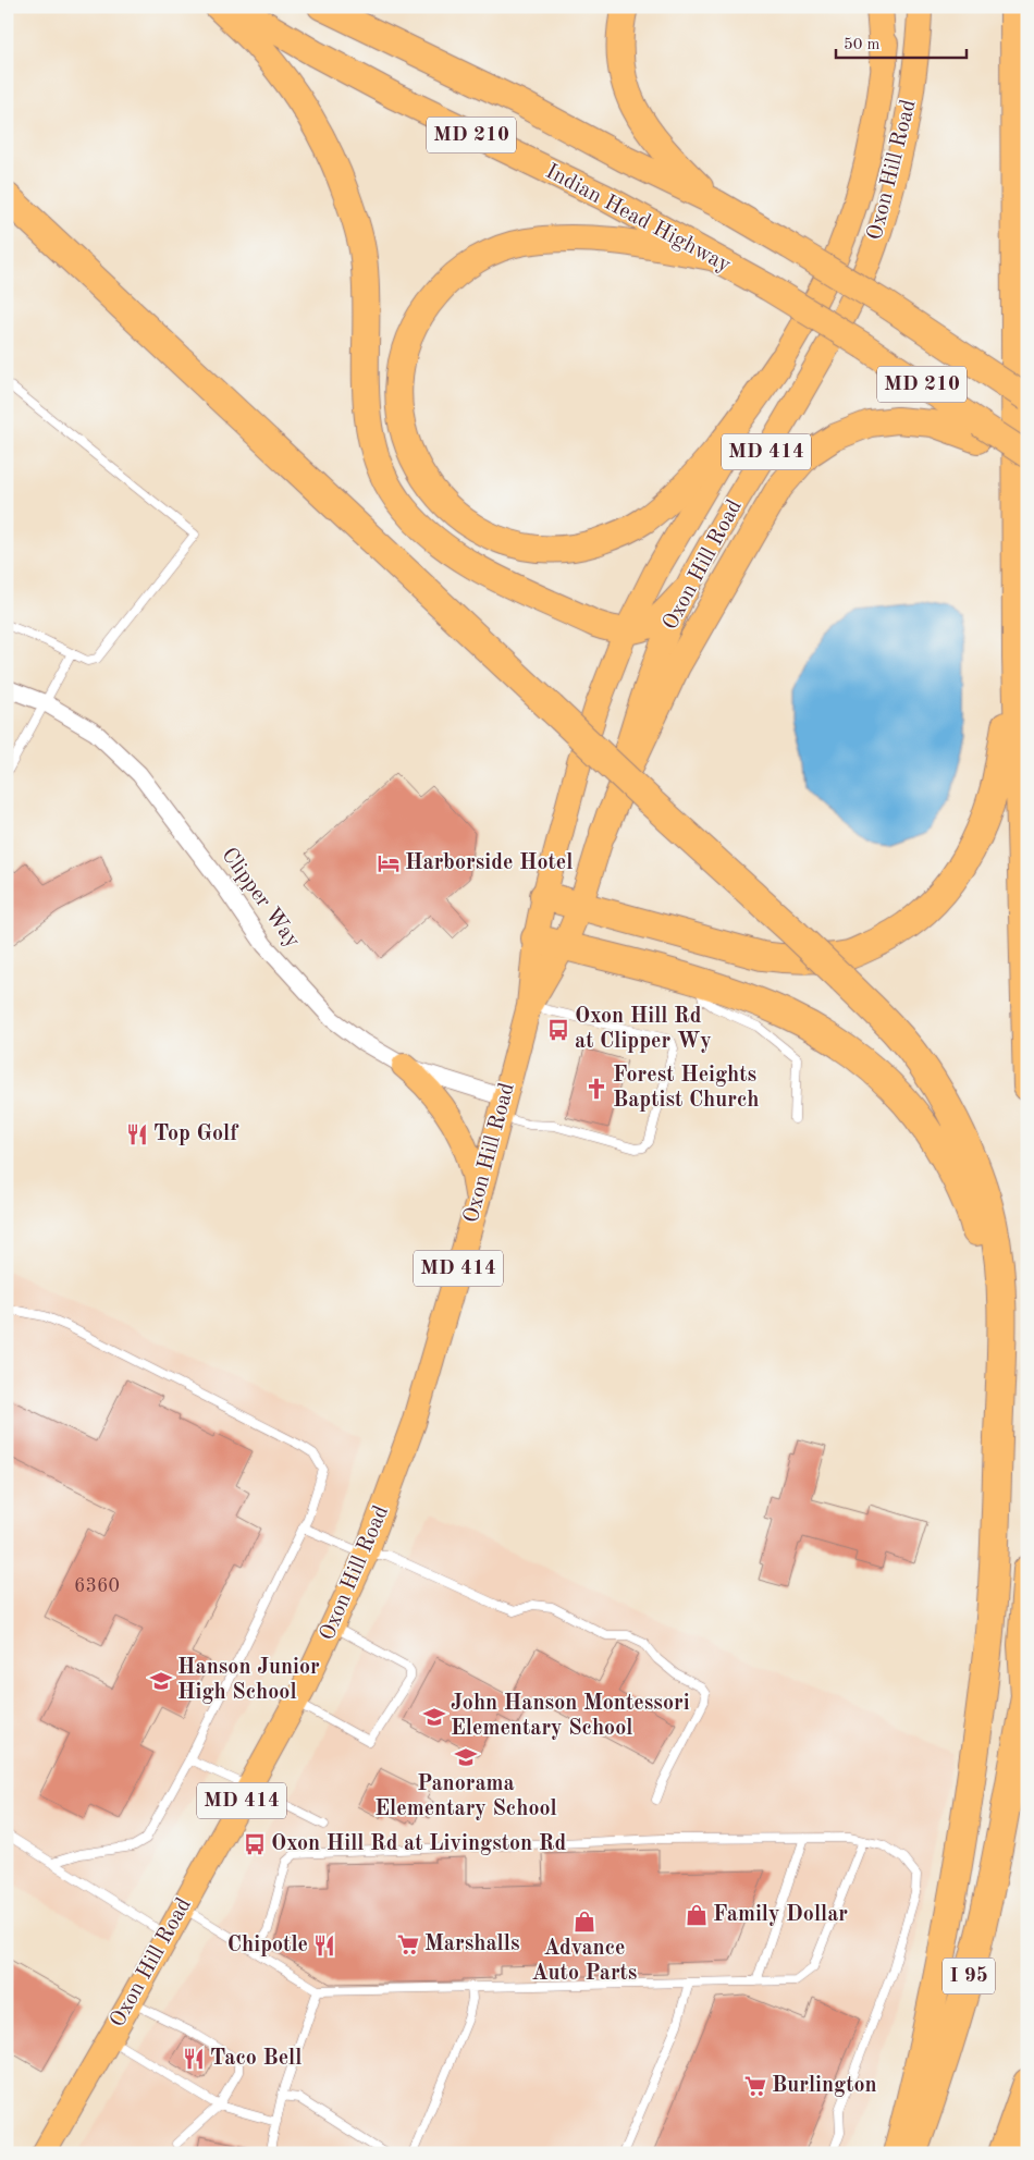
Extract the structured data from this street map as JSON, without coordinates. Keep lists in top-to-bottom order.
{
  "streets": {
    "highway": ["MD 210", "Indian Head Highway", "I 95"],
    "main road": ["Oxon Hill Road", "MD 414"],
    "street": ["Clipper Way"]
  },
  "crossings": [
    ["Oxon Hill Road", "MD 414"],
    ["Oxon Hill Road", "Clipper Way"]
  ],
  "places": {
    "hotel": ["Harborside Hotel"],
    "bus stop": ["Oxon Hill Rd at Clipper Wy", "Oxon Hill Rd at Livingston Rd"],
    "church": ["Forest Heights Baptist Church"],
    "restaurant": ["Top Golf", "Chipotle", "Taco Bell"],
    "school or university": ["Hanson Junior High School", "John Hanson Montessori Elementary School", "Panorama Elementary School"],
    "shop": ["Family Dollar", "Advance Auto Parts"],
    "supermarket": ["Marshalls", "Burlington"]
  },
  "house_numbers": ["6360"],
  "scale_bar": "50 m"
}
